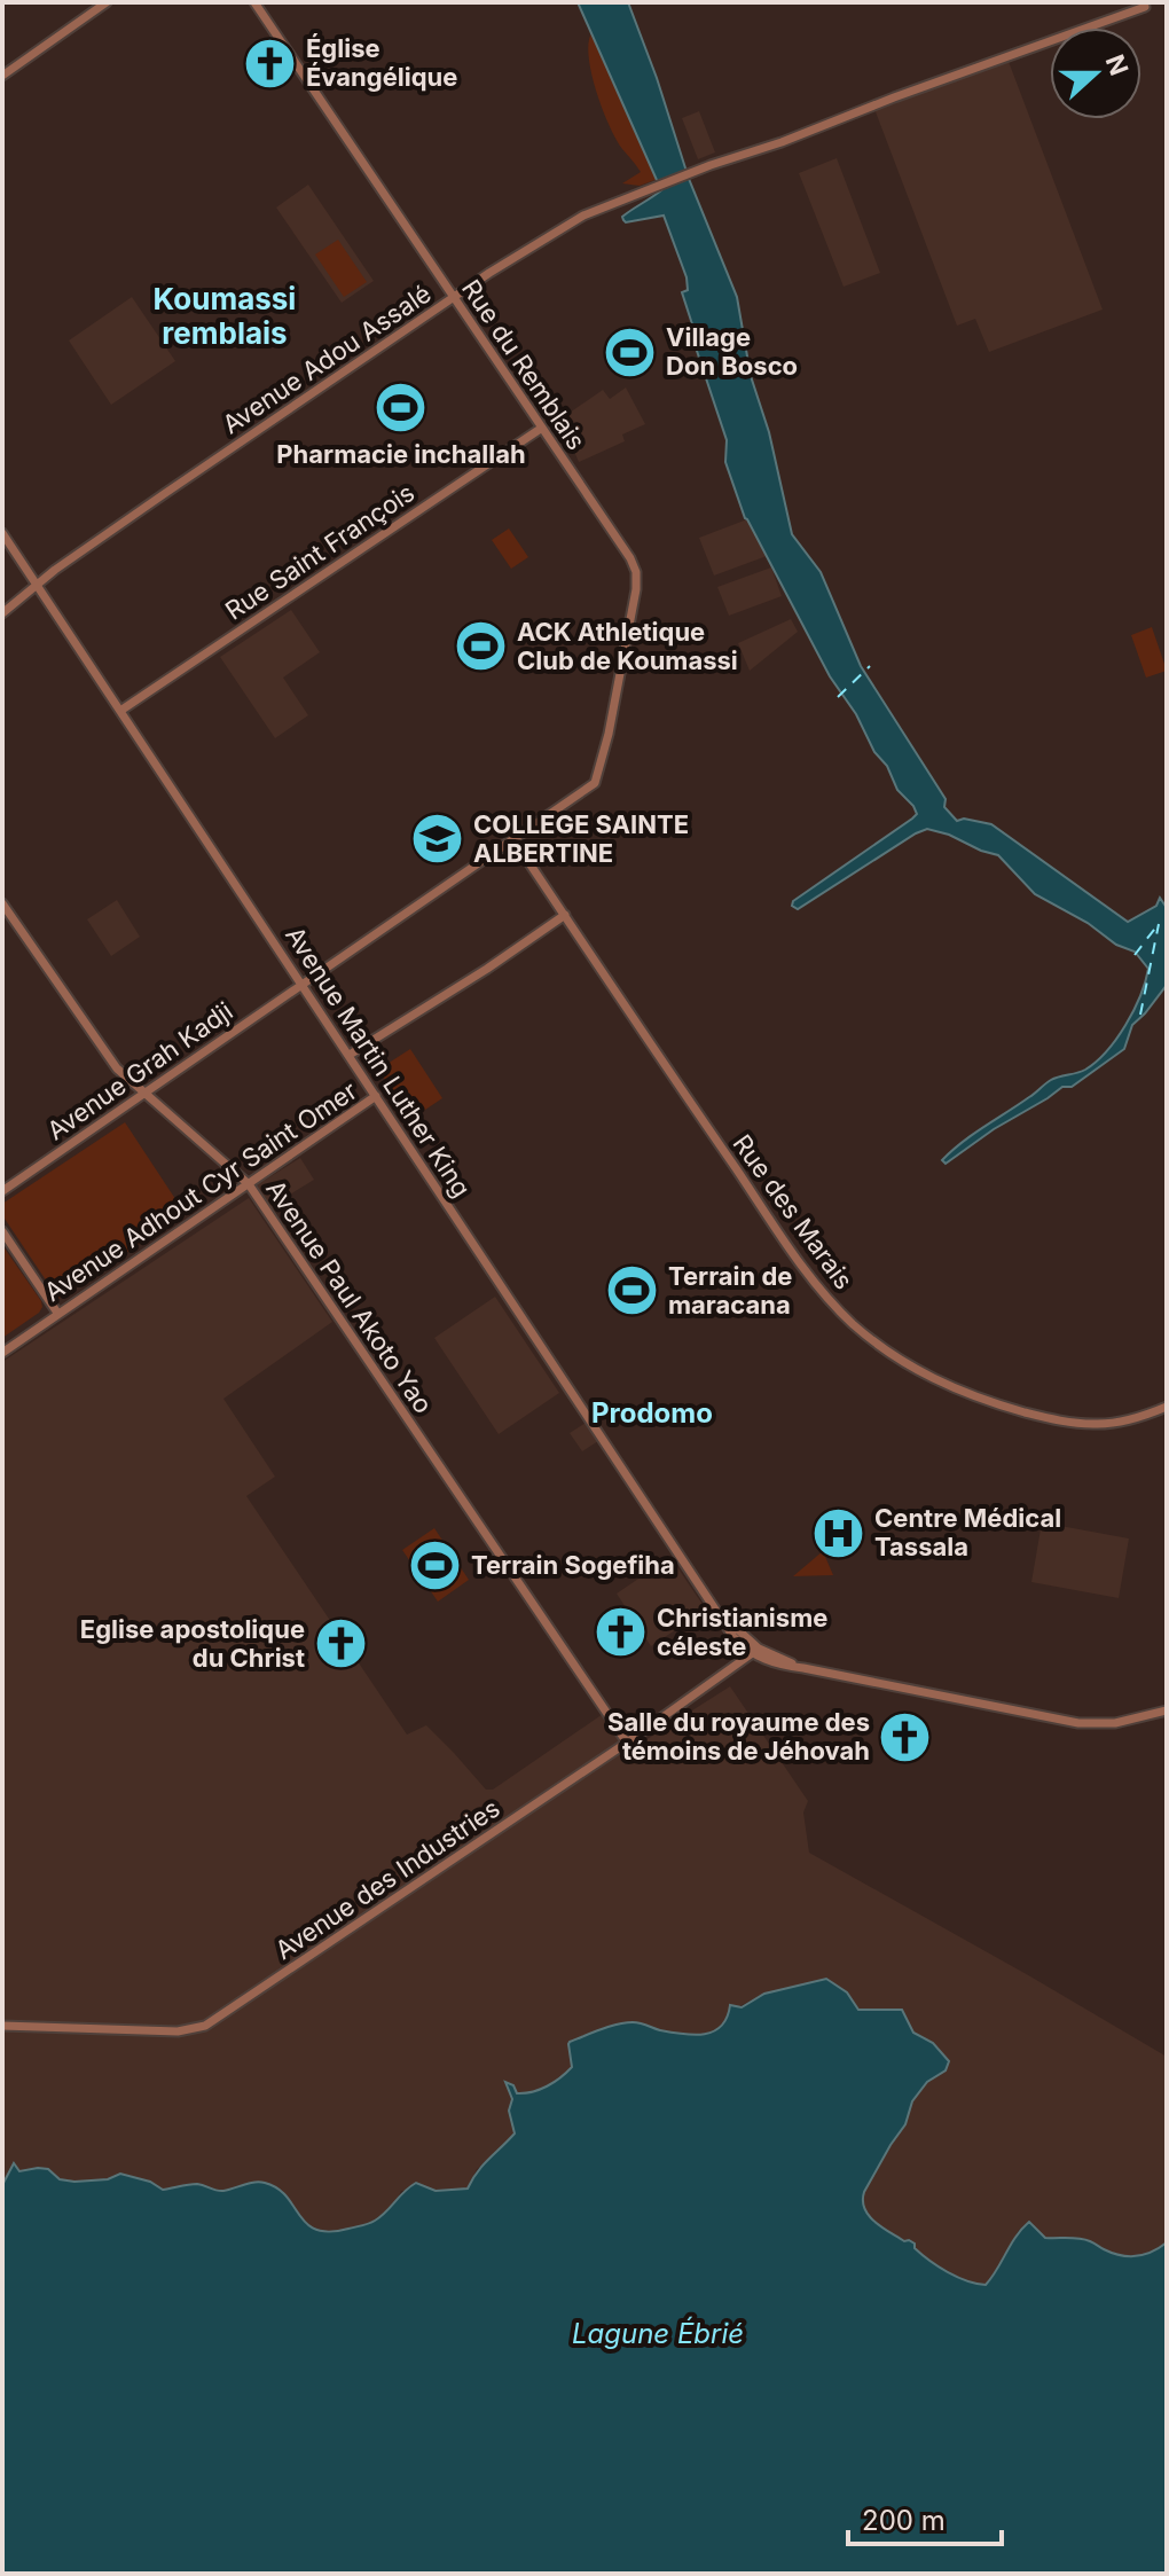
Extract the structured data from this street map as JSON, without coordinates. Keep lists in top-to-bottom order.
{
  "streets": {
    "street": [
      "Avenue Adou Assalé",
      "Rue du Remblais",
      "Rue Saint François",
      "Avenue Martin Luther King",
      "Avenue Grah Kadji",
      "Avenue Adhout Cyr Saint Omer",
      "Rue des Marais",
      "Avenue Paul Akoto Yao",
      "Avenue des Industries"
    ]
  },
  "crossings": [
    ["Avenue Adou Assalé", "Rue du Remblais"],
    ["Avenue Adou Assalé", "Avenue Martin Luther King"],
    ["Rue du Remblais", "Rue Saint François"],
    ["Rue du Remblais", "Avenue Grah Kadji"],
    ["Rue Saint François", "Avenue Martin Luther King"],
    ["Avenue Martin Luther King", "Avenue Grah Kadji"],
    ["Avenue Martin Luther King", "Avenue Adhout Cyr Saint Omer"],
    ["Avenue Martin Luther King", "Avenue des Industries"],
    ["Avenue Grah Kadji", "Rue des Marais"],
    ["Avenue Grah Kadji", "Avenue Paul Akoto Yao"],
    ["Avenue Adhout Cyr Saint Omer", "Avenue Paul Akoto Yao"],
    ["Avenue Paul Akoto Yao", "Avenue des Industries"]
  ],
  "districts": ["Koumassi remblais", "Prodomo"],
  "water": ["Lagune Ébrié"],
  "places": {
    "church": [
      "Église Évangélique",
      "Christianisme céleste",
      "Eglise apostolique du Christ",
      "Salle du royaume des témoins de Jéhovah"
    ],
    "sports": [
      "Village Don Bosco",
      "Pharmacie inchallah",
      "ACK Athletique Club de Koumassi",
      "Terrain de maracana",
      "Terrain Sogefiha"
    ],
    "school or university": ["COLLEGE SAINTE ALBERTINE"],
    "hospital": ["Centre Médical Tassala"]
  },
  "scale_bar": "200 m",
  "north": "right"
}
